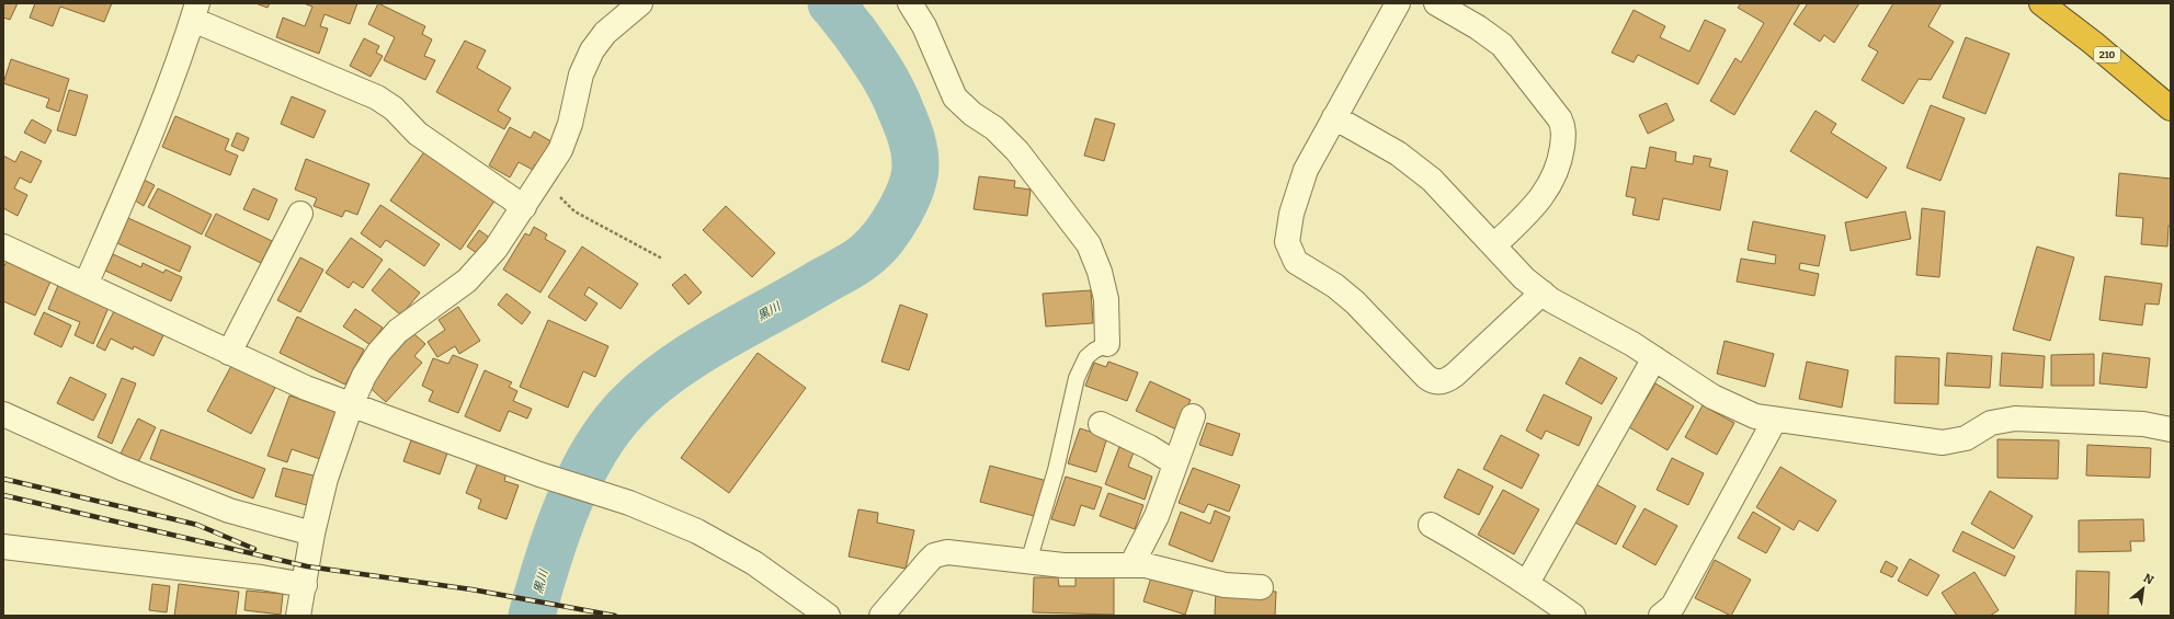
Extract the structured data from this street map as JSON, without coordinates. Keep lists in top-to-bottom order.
{
  "streets": {
    "highway": ["210"]
  },
  "water": ["黒川"],
  "north": "top right"
}
